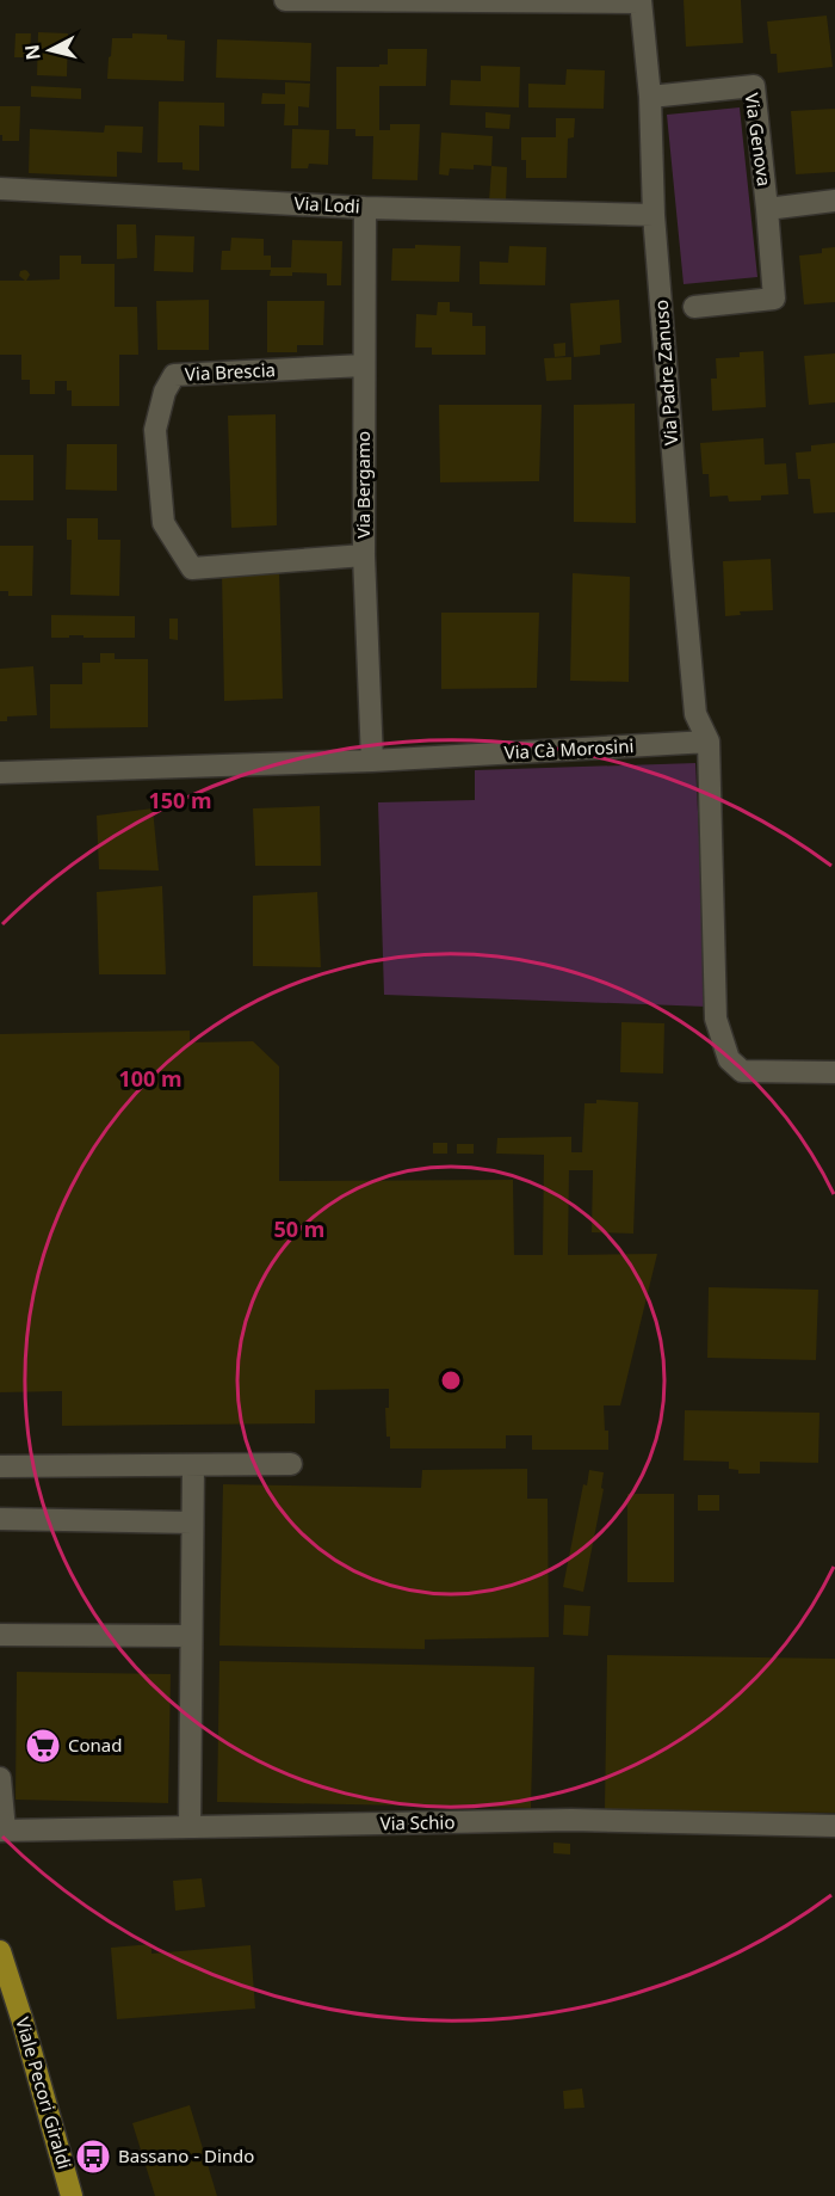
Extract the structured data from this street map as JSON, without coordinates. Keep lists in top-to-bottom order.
{
  "streets": {
    "main road": ["Viale Pecori Giraldi"],
    "street": [
      "Via Genova",
      "Via Lodi",
      "Via Brescia",
      "Via Padre Zanuso",
      "Via Bergamo",
      "Via Cà Morosini",
      "Via Schio"
    ]
  },
  "crossings": [
    ["Via Genova", "Via Padre Zanuso"],
    ["Via Lodi", "Via Padre Zanuso"],
    ["Via Lodi", "Via Bergamo"],
    ["Via Brescia", "Via Bergamo"],
    ["Via Padre Zanuso", "Via Cà Morosini"],
    ["Via Bergamo", "Via Cà Morosini"]
  ],
  "places": {
    "supermarket": ["Conad"],
    "bus stop": ["Bassano - Dindo"]
  },
  "north": "left",
  "rings": ["150 m", "100 m", "50 m"]
}
